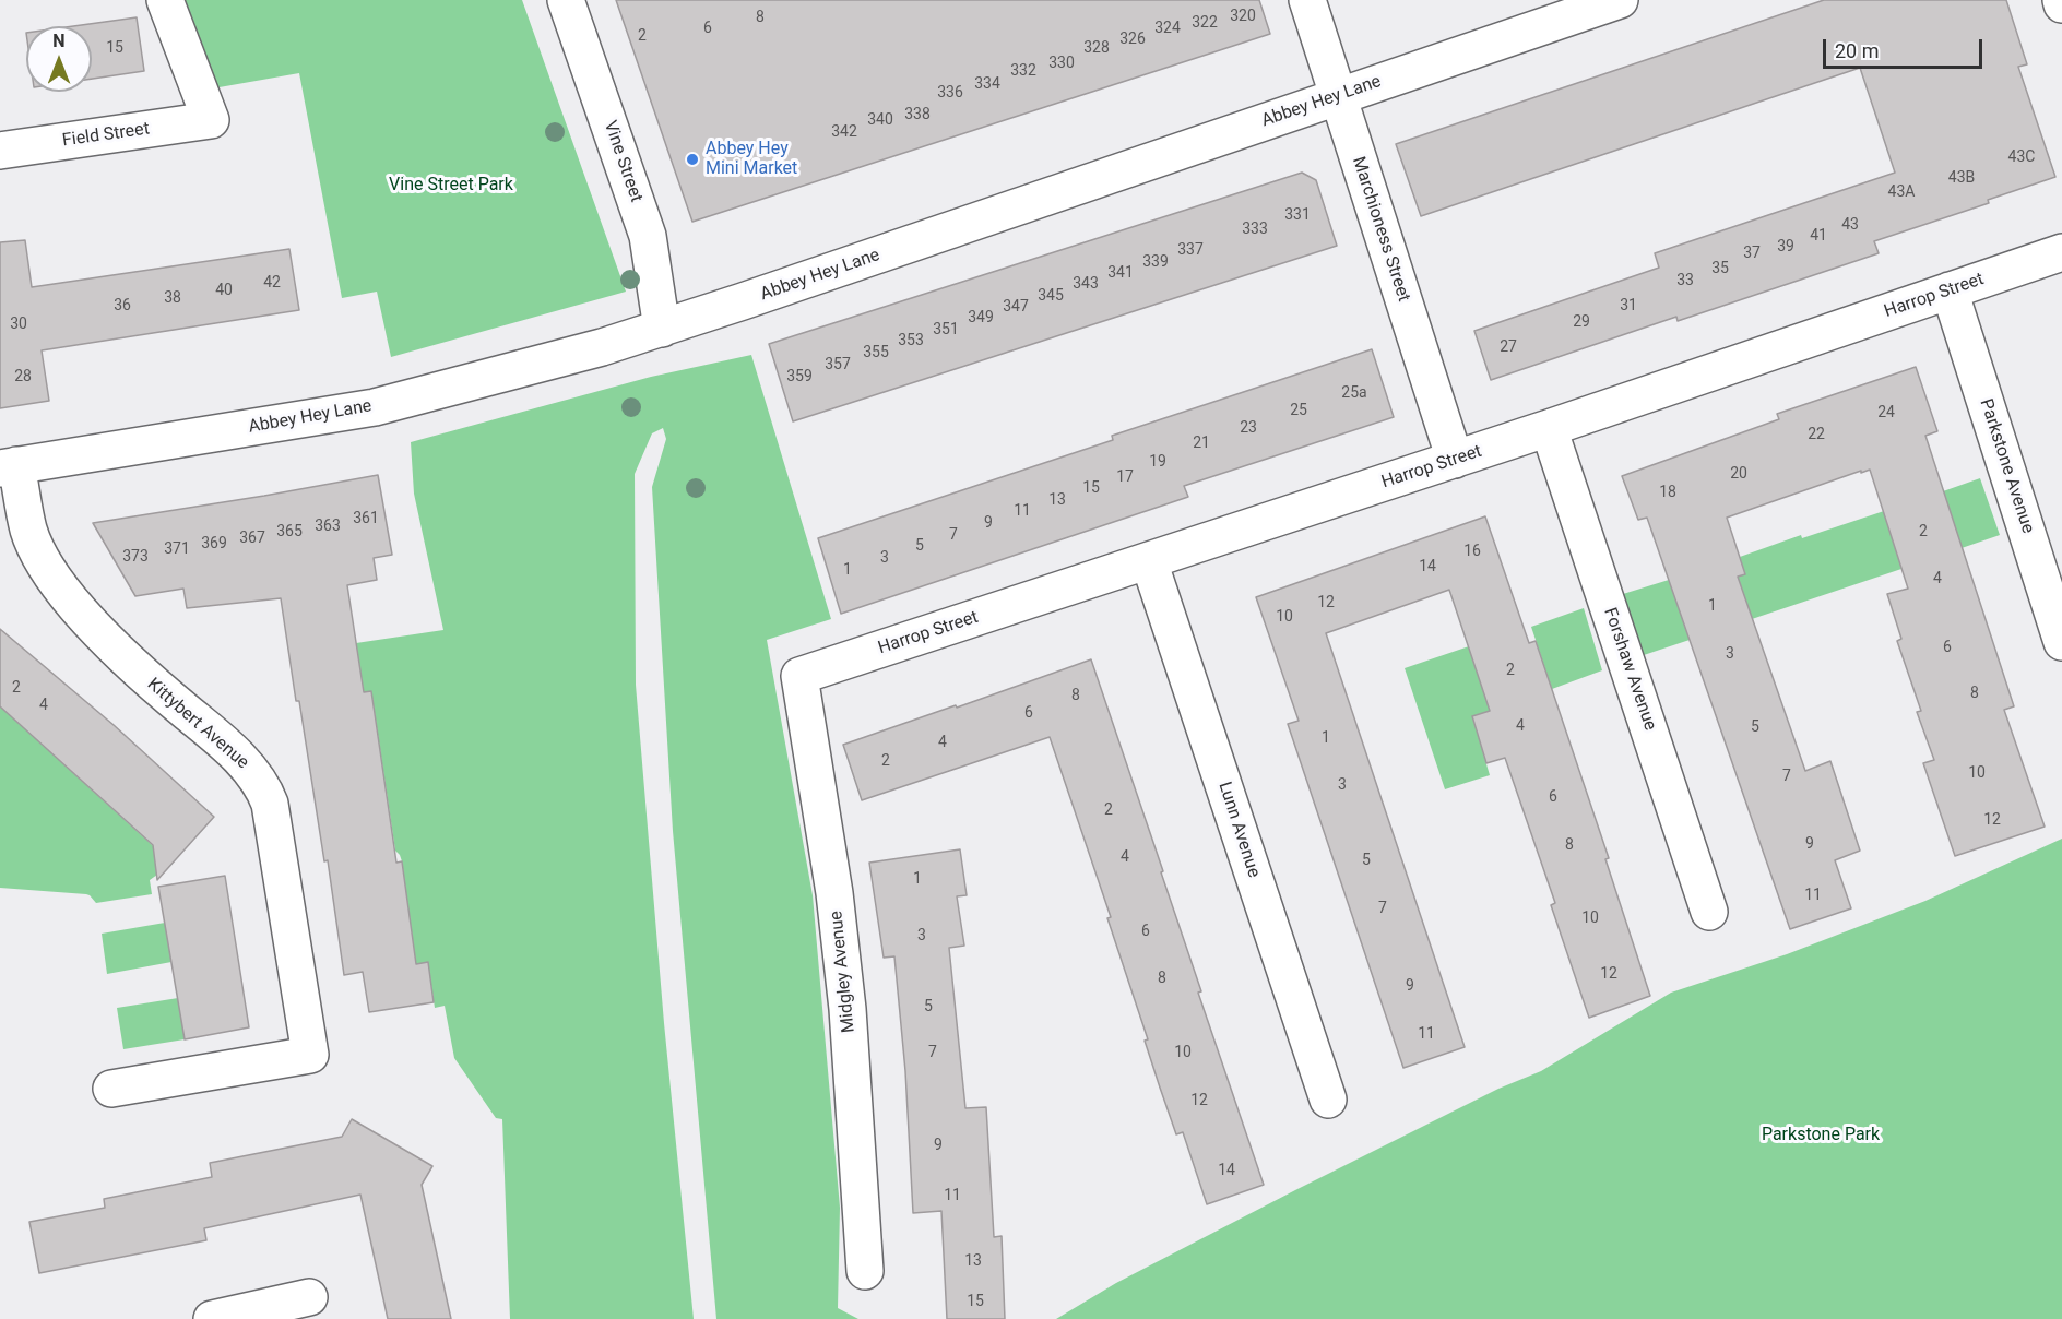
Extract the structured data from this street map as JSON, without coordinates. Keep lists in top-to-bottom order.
{
  "streets": {
    "street": [
      "Abbey Hey Lane",
      "Field Street",
      "Vine Street",
      "Marchioness Street",
      "Harrop Street",
      "Parkstone Avenue",
      "Forshaw Avenue",
      "Kittybert Avenue",
      "Lunn Avenue",
      "Midgley Avenue"
    ]
  },
  "crossings": [
    ["Abbey Hey Lane", "Vine Street"],
    ["Abbey Hey Lane", "Marchioness Street"],
    ["Abbey Hey Lane", "Kittybert Avenue"],
    ["Marchioness Street", "Harrop Street"],
    ["Harrop Street", "Parkstone Avenue"],
    ["Harrop Street", "Forshaw Avenue"],
    ["Harrop Street", "Lunn Avenue"],
    ["Harrop Street", "Midgley Avenue"]
  ],
  "parks": ["Vine Street Park", "Parkstone Park"],
  "places": ["Abbey Hey Mini Market"],
  "house_numbers": [
    "320",
    "8",
    "322",
    "6",
    "324",
    "2",
    "326",
    "15",
    "328",
    "330",
    "332",
    "334",
    "336",
    "338",
    "340",
    "342",
    "43C",
    "43B",
    "43A",
    "331",
    "43",
    "333",
    "41",
    "39",
    "337",
    "37",
    "339",
    "35",
    "341",
    "33",
    "42",
    "343",
    "40",
    "345",
    "38",
    "36",
    "31",
    "347",
    "349",
    "29",
    "30",
    "351",
    "353",
    "27",
    "355",
    "357",
    "28",
    "359",
    "25a",
    "25",
    "24",
    "23",
    "22",
    "21",
    "19",
    "20",
    "17",
    "15",
    "18",
    "13",
    "11",
    "361",
    "9",
    "363",
    "365",
    "2",
    "7",
    "367",
    "369",
    "5",
    "371",
    "16",
    "373",
    "3",
    "14",
    "1",
    "4",
    "12",
    "1",
    "10",
    "6",
    "3",
    "2",
    "2",
    "8",
    "8",
    "4",
    "6",
    "4",
    "5",
    "1",
    "4",
    "2",
    "10",
    "7",
    "3",
    "6",
    "2",
    "12",
    "9",
    "8",
    "4",
    "5",
    "1",
    "11",
    "7",
    "10",
    "6",
    "3",
    "12",
    "8",
    "9",
    "5",
    "11",
    "7",
    "10",
    "12",
    "9",
    "14",
    "11",
    "13",
    "15"
  ],
  "scale_bar": "20 m",
  "north": "top"
}
